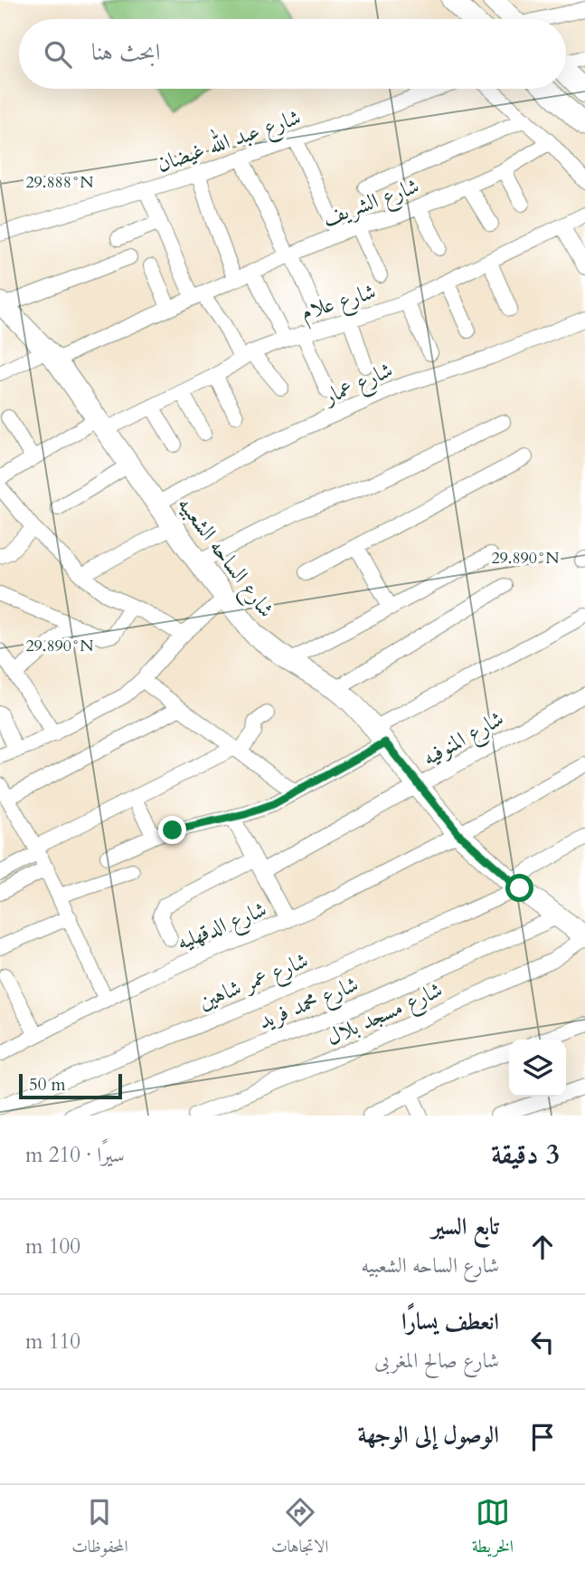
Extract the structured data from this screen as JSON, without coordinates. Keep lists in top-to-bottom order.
{
  "streets": {
    "main road": ["شارع الساحه الشعبيه"],
    "street": [
      "شارع عبد الله غيضان",
      "شارع الشريف",
      "شارع علام",
      "شارع عمار",
      "شارع المنوفيه",
      "شارع الدقهليه",
      "شارع عمر شاهين",
      "شارع محمد فريد",
      "شارع مسجد بلال"
    ]
  },
  "crossings": [
    ["شارع الشريف", "شارع الساحه الشعبيه"],
    ["شارع علام", "شارع الساحه الشعبيه"],
    ["شارع عمار", "شارع الساحه الشعبيه"],
    ["شارع الساحه الشعبيه", "شارع المنوفيه"],
    ["شارع الساحه الشعبيه", "شارع الدقهليه"],
    ["شارع الساحه الشعبيه", "شارع عمر شاهين"],
    ["شارع الساحه الشعبيه", "شارع محمد فريد"],
    ["شارع الساحه الشعبيه", "شارع مسجد بلال"]
  ],
  "scale_bar": "50 m",
  "page": {
    "search": "ابحث هنا",
    "scale": "50 m",
    "heading": ["3 دقيقة", "سيرًا · 210 m"],
    "list": [
      ["تابع السير", "شارع الساحه الشعبيه", "100 m"],
      ["انعطف يسارًا", "شارع صالح المغربى", "110 m"],
      "الوصول إلى الوجهة"
    ],
    "nav": ["الخريطة", "الاتجاهات", "المحفوظات"]
  },
  "coordinates": ["29.888°N", "29.890°N"]
}
